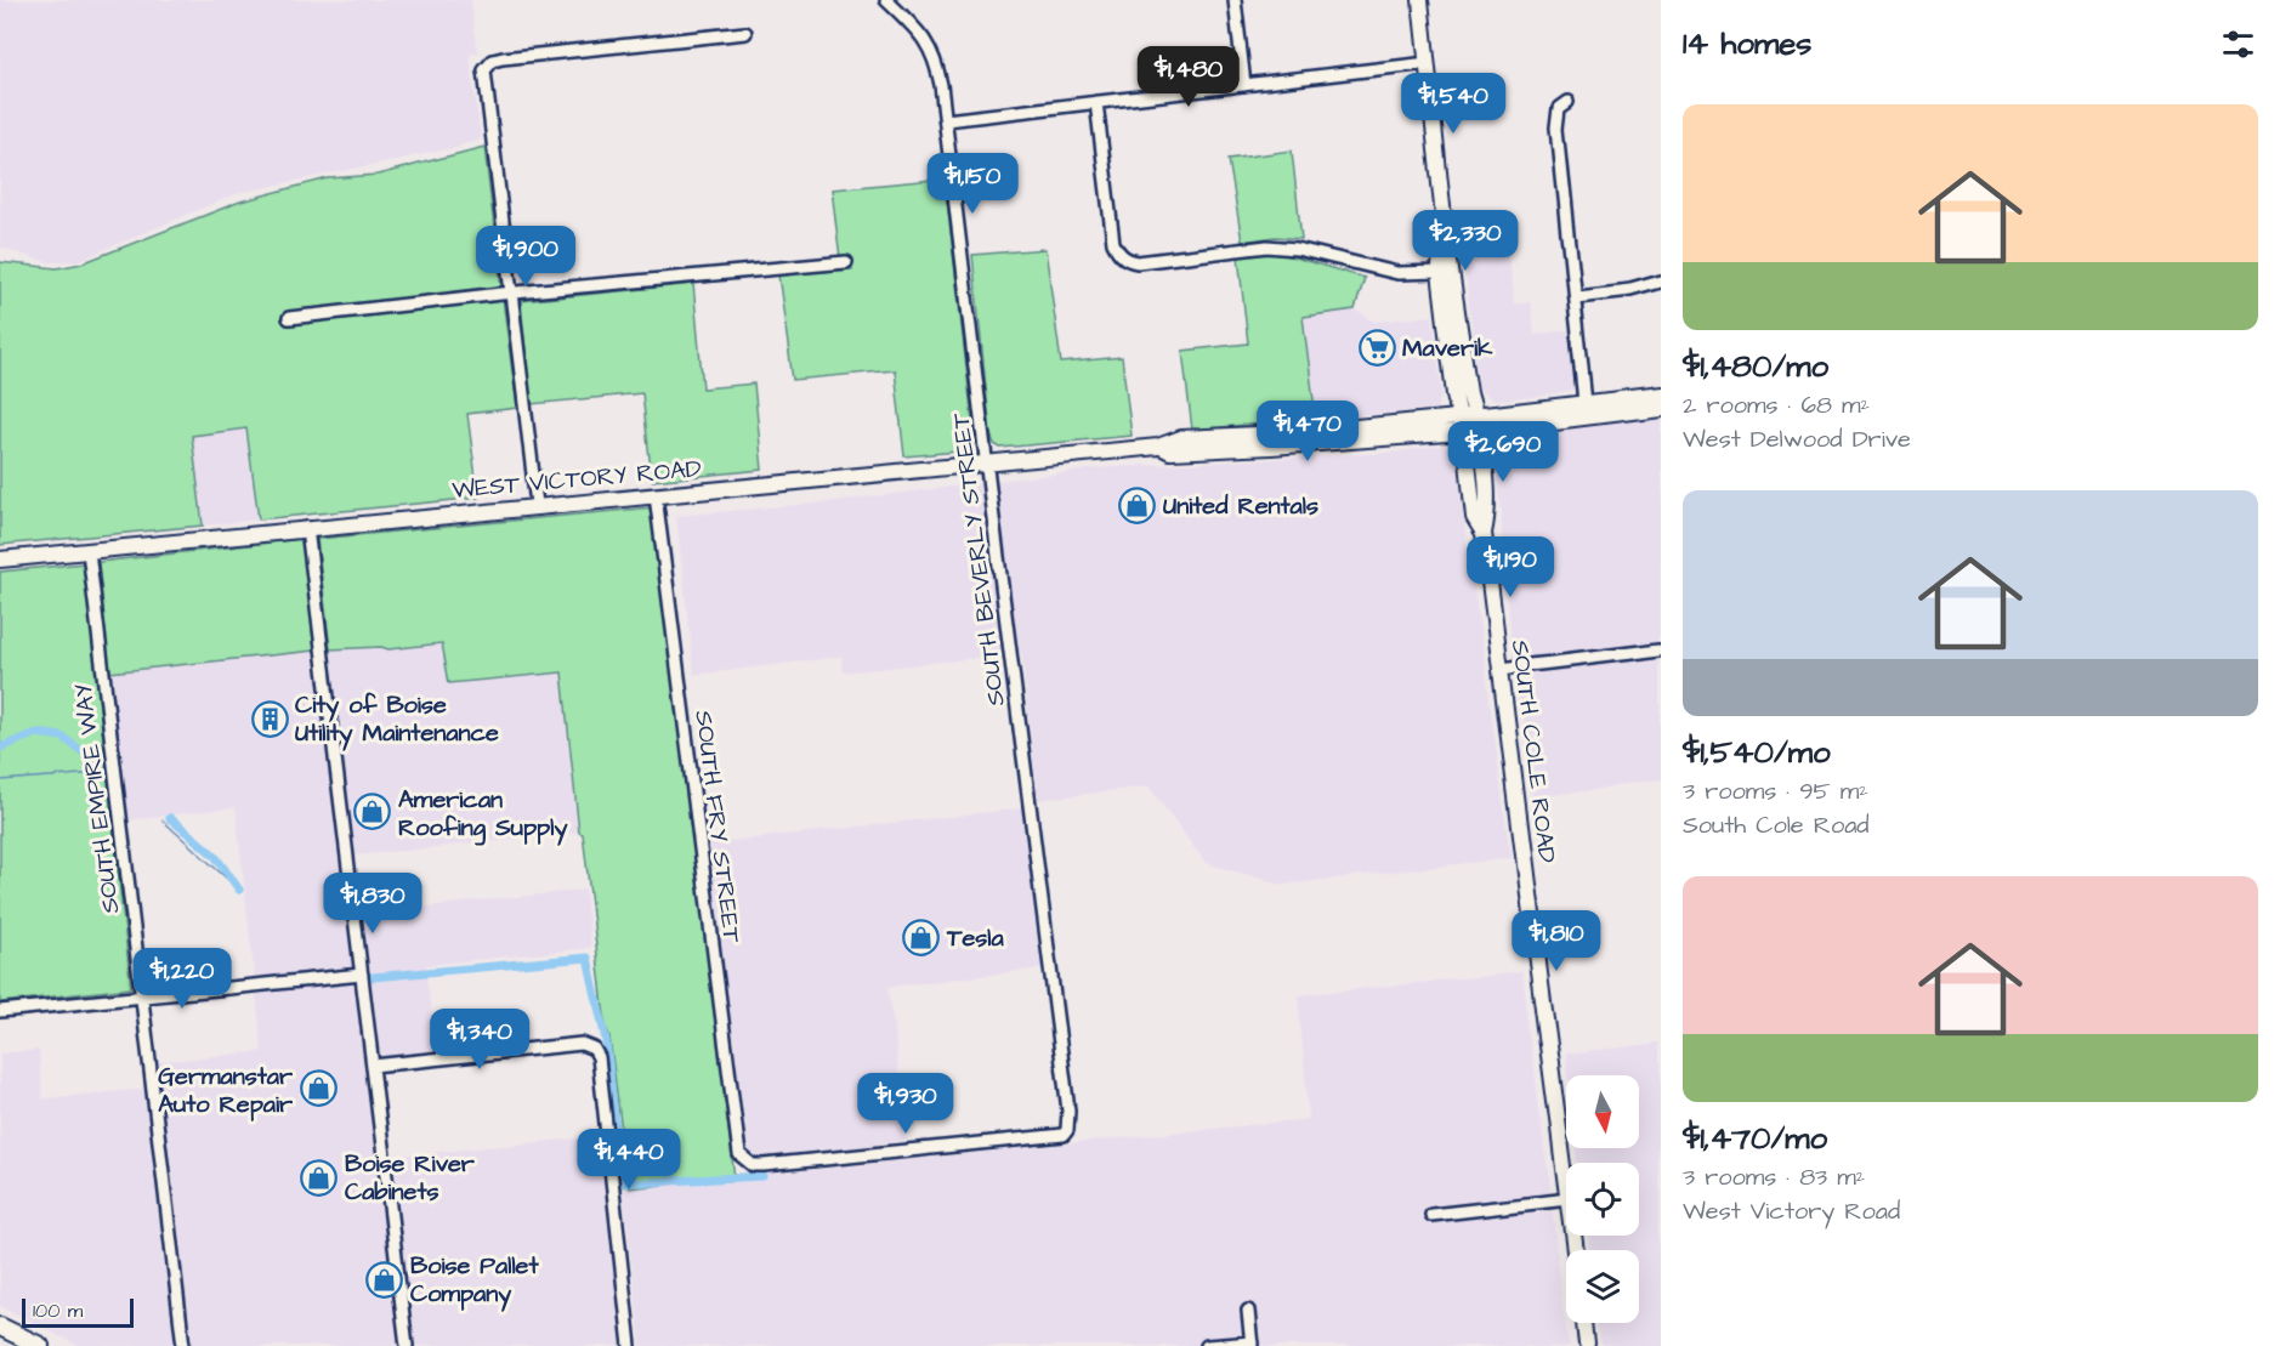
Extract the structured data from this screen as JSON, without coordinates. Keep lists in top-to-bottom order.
{
  "streets": {
    "main road": ["WEST VICTORY ROAD", "SOUTH COLE ROAD"],
    "street": ["SOUTH BEVERLY STREET", "SOUTH EMPIRE WAY", "SOUTH FRY STREET"]
  },
  "crossings": [
    ["WEST VICTORY ROAD", "SOUTH BEVERLY STREET"],
    ["WEST VICTORY ROAD", "SOUTH COLE ROAD"],
    ["WEST VICTORY ROAD", "SOUTH EMPIRE WAY"],
    ["WEST VICTORY ROAD", "SOUTH FRY STREET"],
    ["SOUTH BEVERLY STREET", "SOUTH FRY STREET"]
  ],
  "places": {
    "supermarket": ["Maverik"],
    "shop": [
      "United Rentals",
      "American Roofing Supply",
      "Tesla",
      "Germanstar Auto Repair",
      "Boise River Cabinets",
      "Boise Pallet Company"
    ],
    "building": ["City of Boise Utility Maintenance"]
  },
  "scale_bar": "100 m",
  "north": "bottom",
  "page": {
    "heading": "14 homes",
    "price": [
      "$1,480",
      "$1,540",
      "$1,150",
      "$2,330",
      "$1,900",
      "$1,470",
      "$2,690",
      "$1,190",
      "$1,830",
      "$1,810",
      "$1,220",
      "$1,340",
      "$1,930",
      "$1,440"
    ],
    "list": [
      {
        "name": "$1,480/mo",
        "note": "2 rooms · 68 m² · West Delwood Drive"
      },
      {
        "name": "$1,540/mo",
        "note": "3 rooms · 95 m² · South Cole Road"
      },
      {
        "name": "$1,470/mo",
        "note": "3 rooms · 83 m² · West Victory Road"
      }
    ],
    "scale": "100 m"
  }
}
